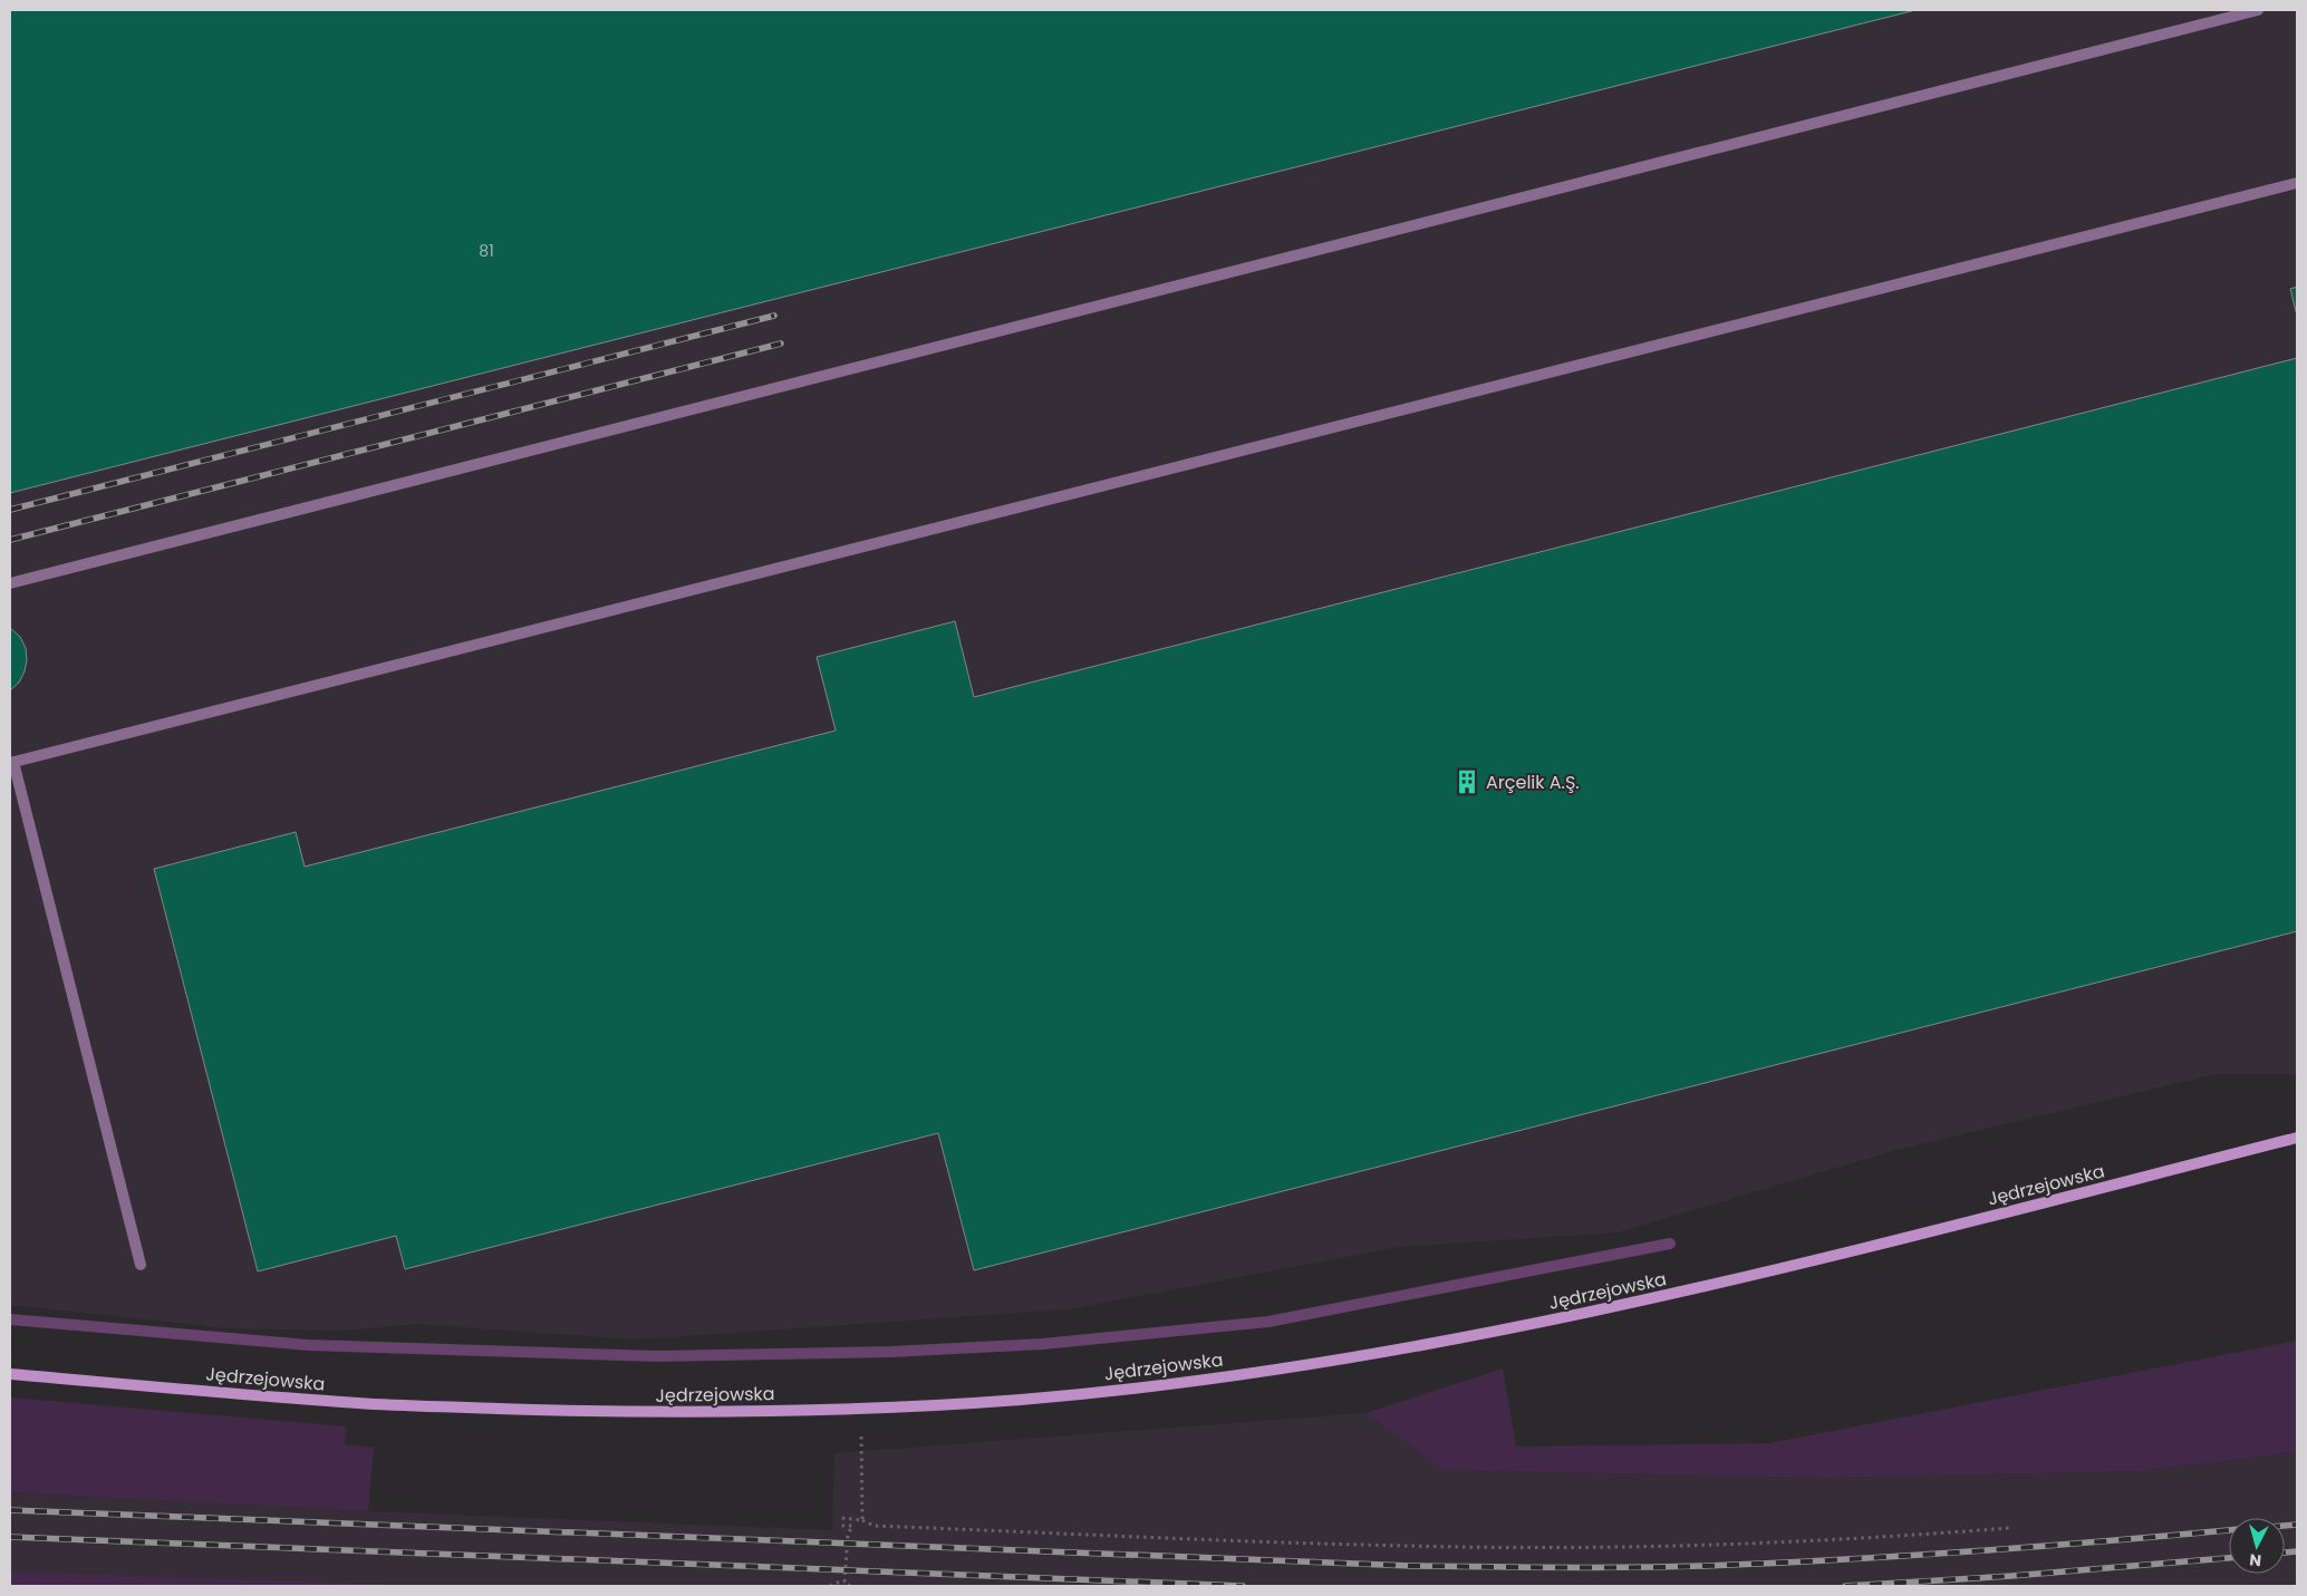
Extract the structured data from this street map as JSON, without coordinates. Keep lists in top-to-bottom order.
{
  "streets": {
    "street": ["Jędrzejowska"]
  },
  "places": {
    "building": ["Arçelik A.Ş."]
  },
  "house_numbers": ["81"],
  "north": "bottom"
}
